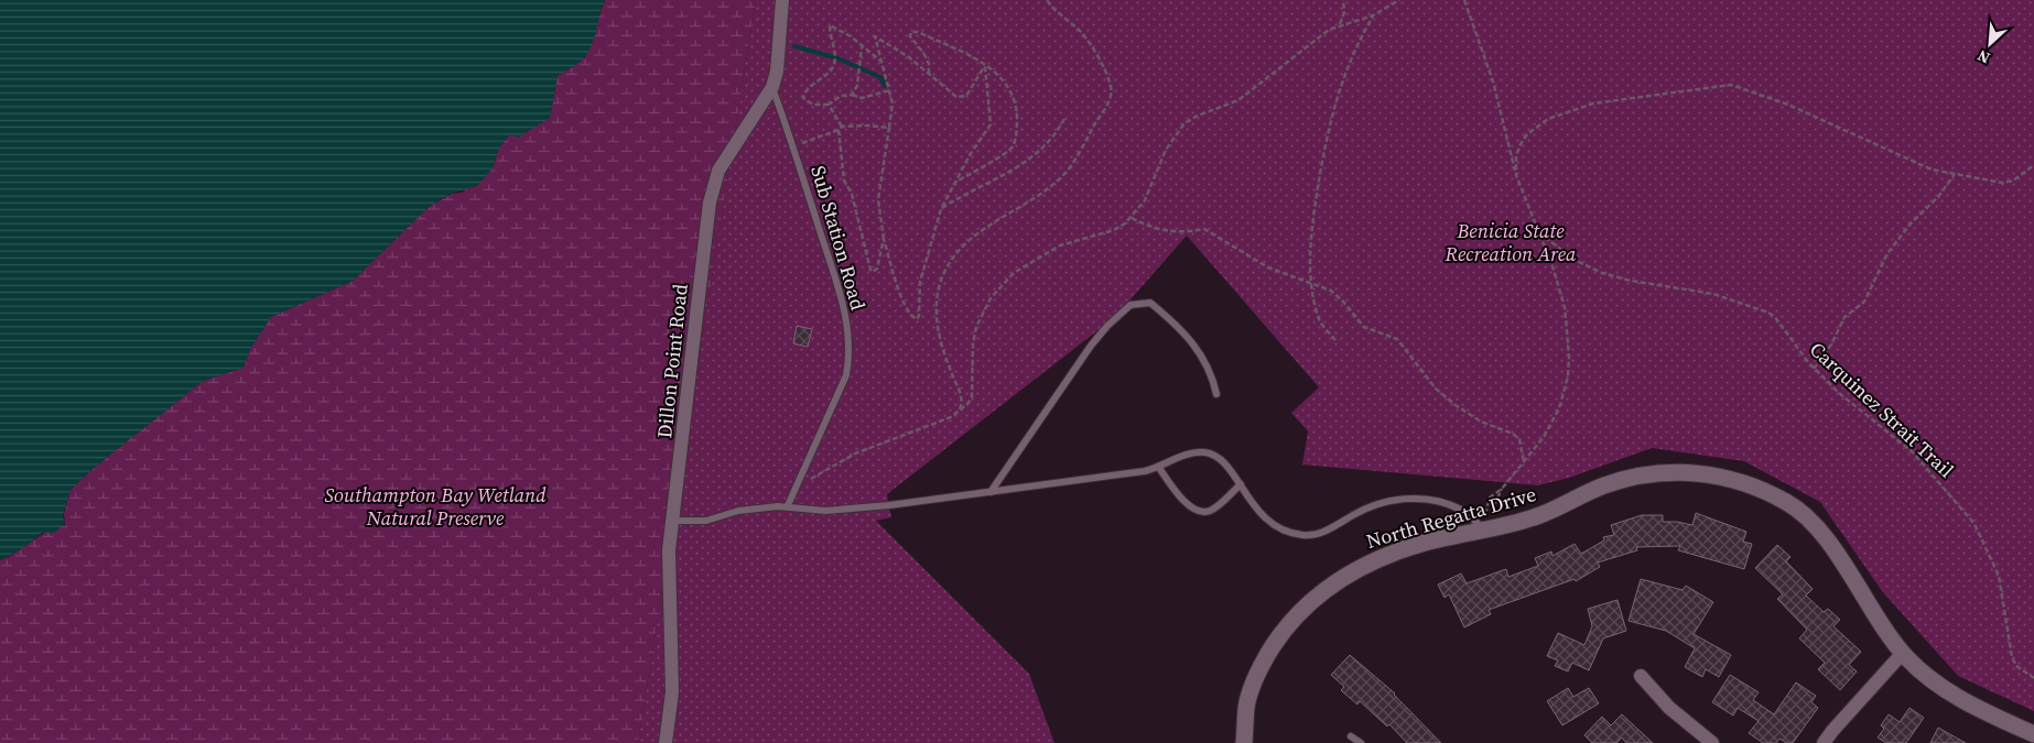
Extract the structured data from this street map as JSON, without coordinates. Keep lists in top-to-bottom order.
{
  "streets": {
    "street": ["Dillon Point Road", "North Regatta Drive"],
    "lane": ["Sub Station Road"],
    "path": ["Carquinez Strait Trail"]
  },
  "crossings": [
    ["Sub Station Road", "Dillon Point Road"]
  ],
  "parks": ["Benicia State Recreation Area", "Southampton Bay Wetland Natural Preserve"],
  "north": "bottom left"
}
